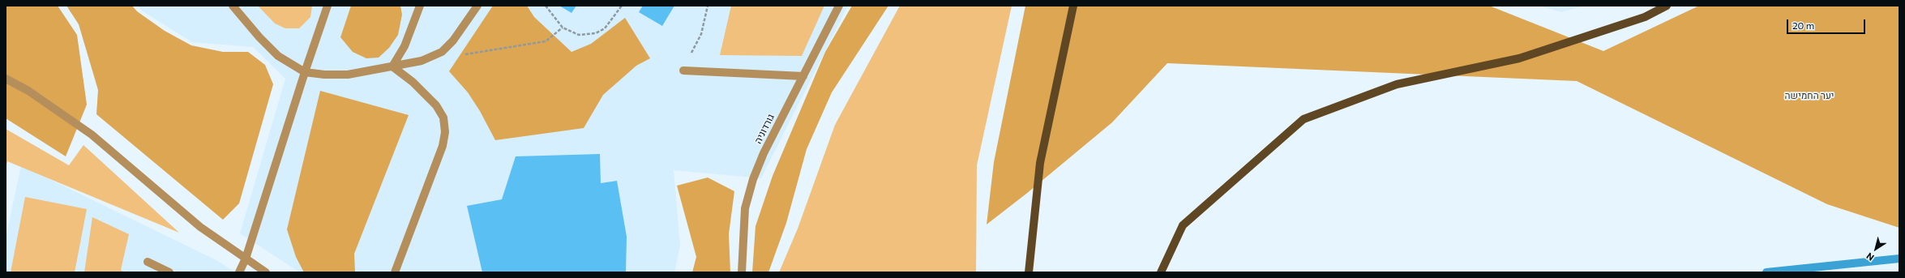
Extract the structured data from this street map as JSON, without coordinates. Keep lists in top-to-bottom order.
{
  "streets": {
    "street": ["גורדוניה"]
  },
  "parks": ["יער החמישה"],
  "scale_bar": "20 m",
  "north": "bottom left"
}
